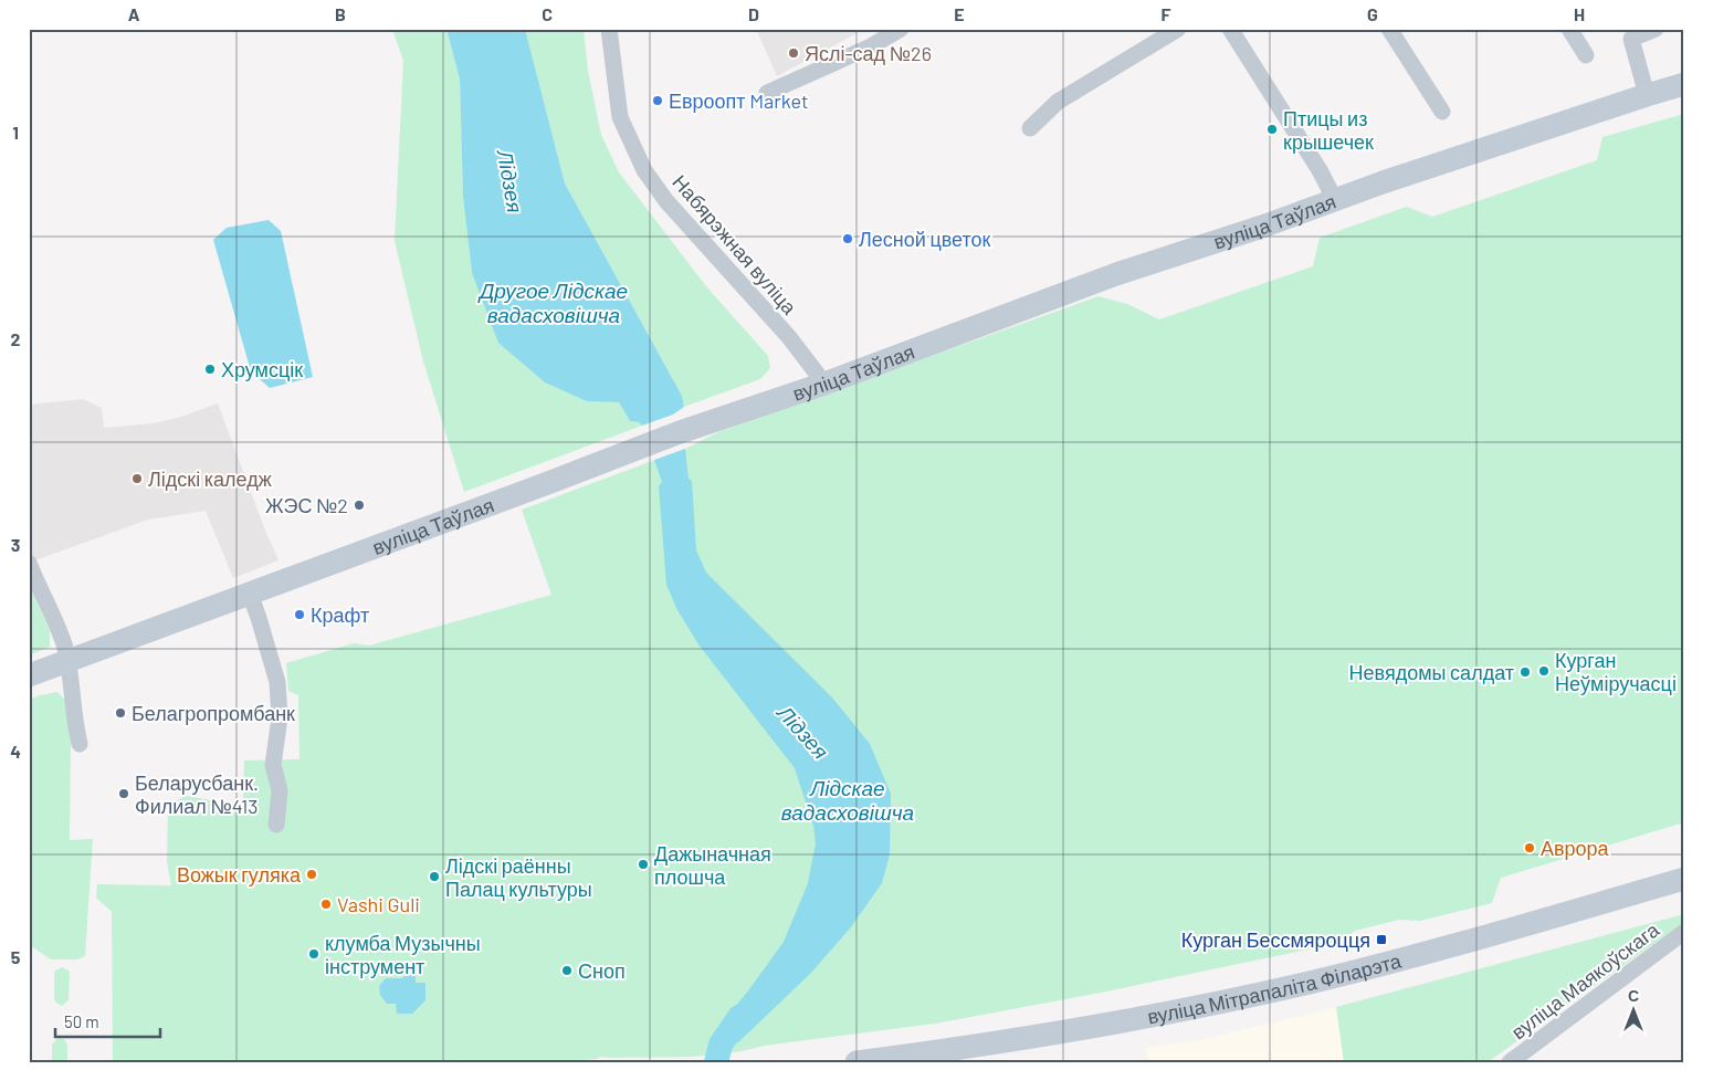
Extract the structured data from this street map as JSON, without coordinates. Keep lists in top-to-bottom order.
{
  "streets": {
    "main road": ["вуліца Таўлая", "вуліца Мітрапаліта Філарэта"],
    "street": ["Набярэжная вуліца", "вуліца Маякоўскага"]
  },
  "crossings": [
    ["вуліца Таўлая", "Набярэжная вуліца"]
  ],
  "water": ["Лідзея", "Другое Лідскае вадасховішча", "Лідскае вадасховішча"],
  "places": {
    "other": [
      "Яслі-сад №26",
      "Евроопт Market",
      "Птицы из крышечек",
      "Лесной цветок",
      "Хрумсцік",
      "Лідскі каледж",
      "ЖЭС №2",
      "Крафт",
      "Курган Неўміручасці",
      "Невядомы салдат",
      "Белагропромбанк",
      "Беларусбанк. Филиал №413",
      "Аврора",
      "Дажыначная плошча",
      "Вожык гуляка",
      "Лідскі раённы Палац культуры",
      "Vashi Guli",
      "клумба Музычны інструмент",
      "Сноп"
    ],
    "transit": ["Курган Бессмяроцця"]
  },
  "scale_bar": "50 m",
  "north": "top",
  "grid": {
    "columns": [
      "A",
      "B",
      "C",
      "D",
      "E",
      "F",
      "G",
      "H"
    ],
    "rows": [
      "1",
      "2",
      "3",
      "4",
      "5"
    ]
  }
}
